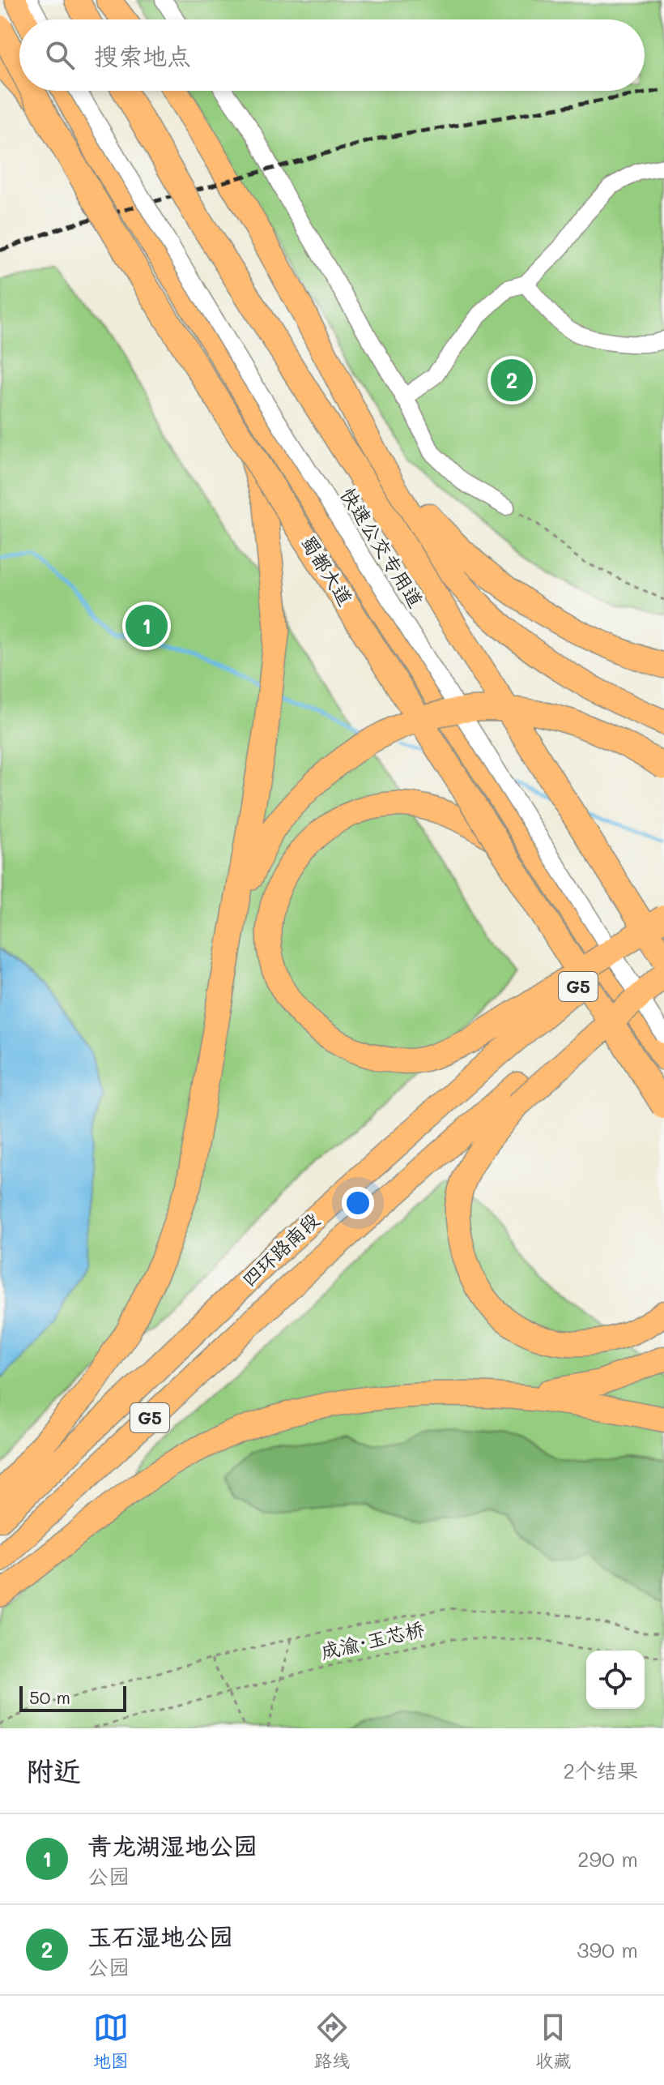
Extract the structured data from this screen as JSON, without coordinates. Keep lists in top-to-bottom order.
{
  "streets": {
    "highway": ["蜀都大道", "G5", "四环路南段"],
    "street": ["快速公交专用道"],
    "path": ["成渝·玉芯桥"]
  },
  "scale_bar": "50 m",
  "page": {
    "search": "搜索地点",
    "pins": ["2", "1"],
    "scale": "50 m",
    "heading": ["附近", "2个结果"],
    "list": [
      {
        "mark": "1",
        "name": "青龙湖湿地公园",
        "note": "公园",
        "value": "290 m"
      },
      {
        "mark": "2",
        "name": "玉石湿地公园",
        "note": "公园",
        "value": "390 m"
      }
    ],
    "nav": ["地图", "路线", "收藏"]
  }
}
